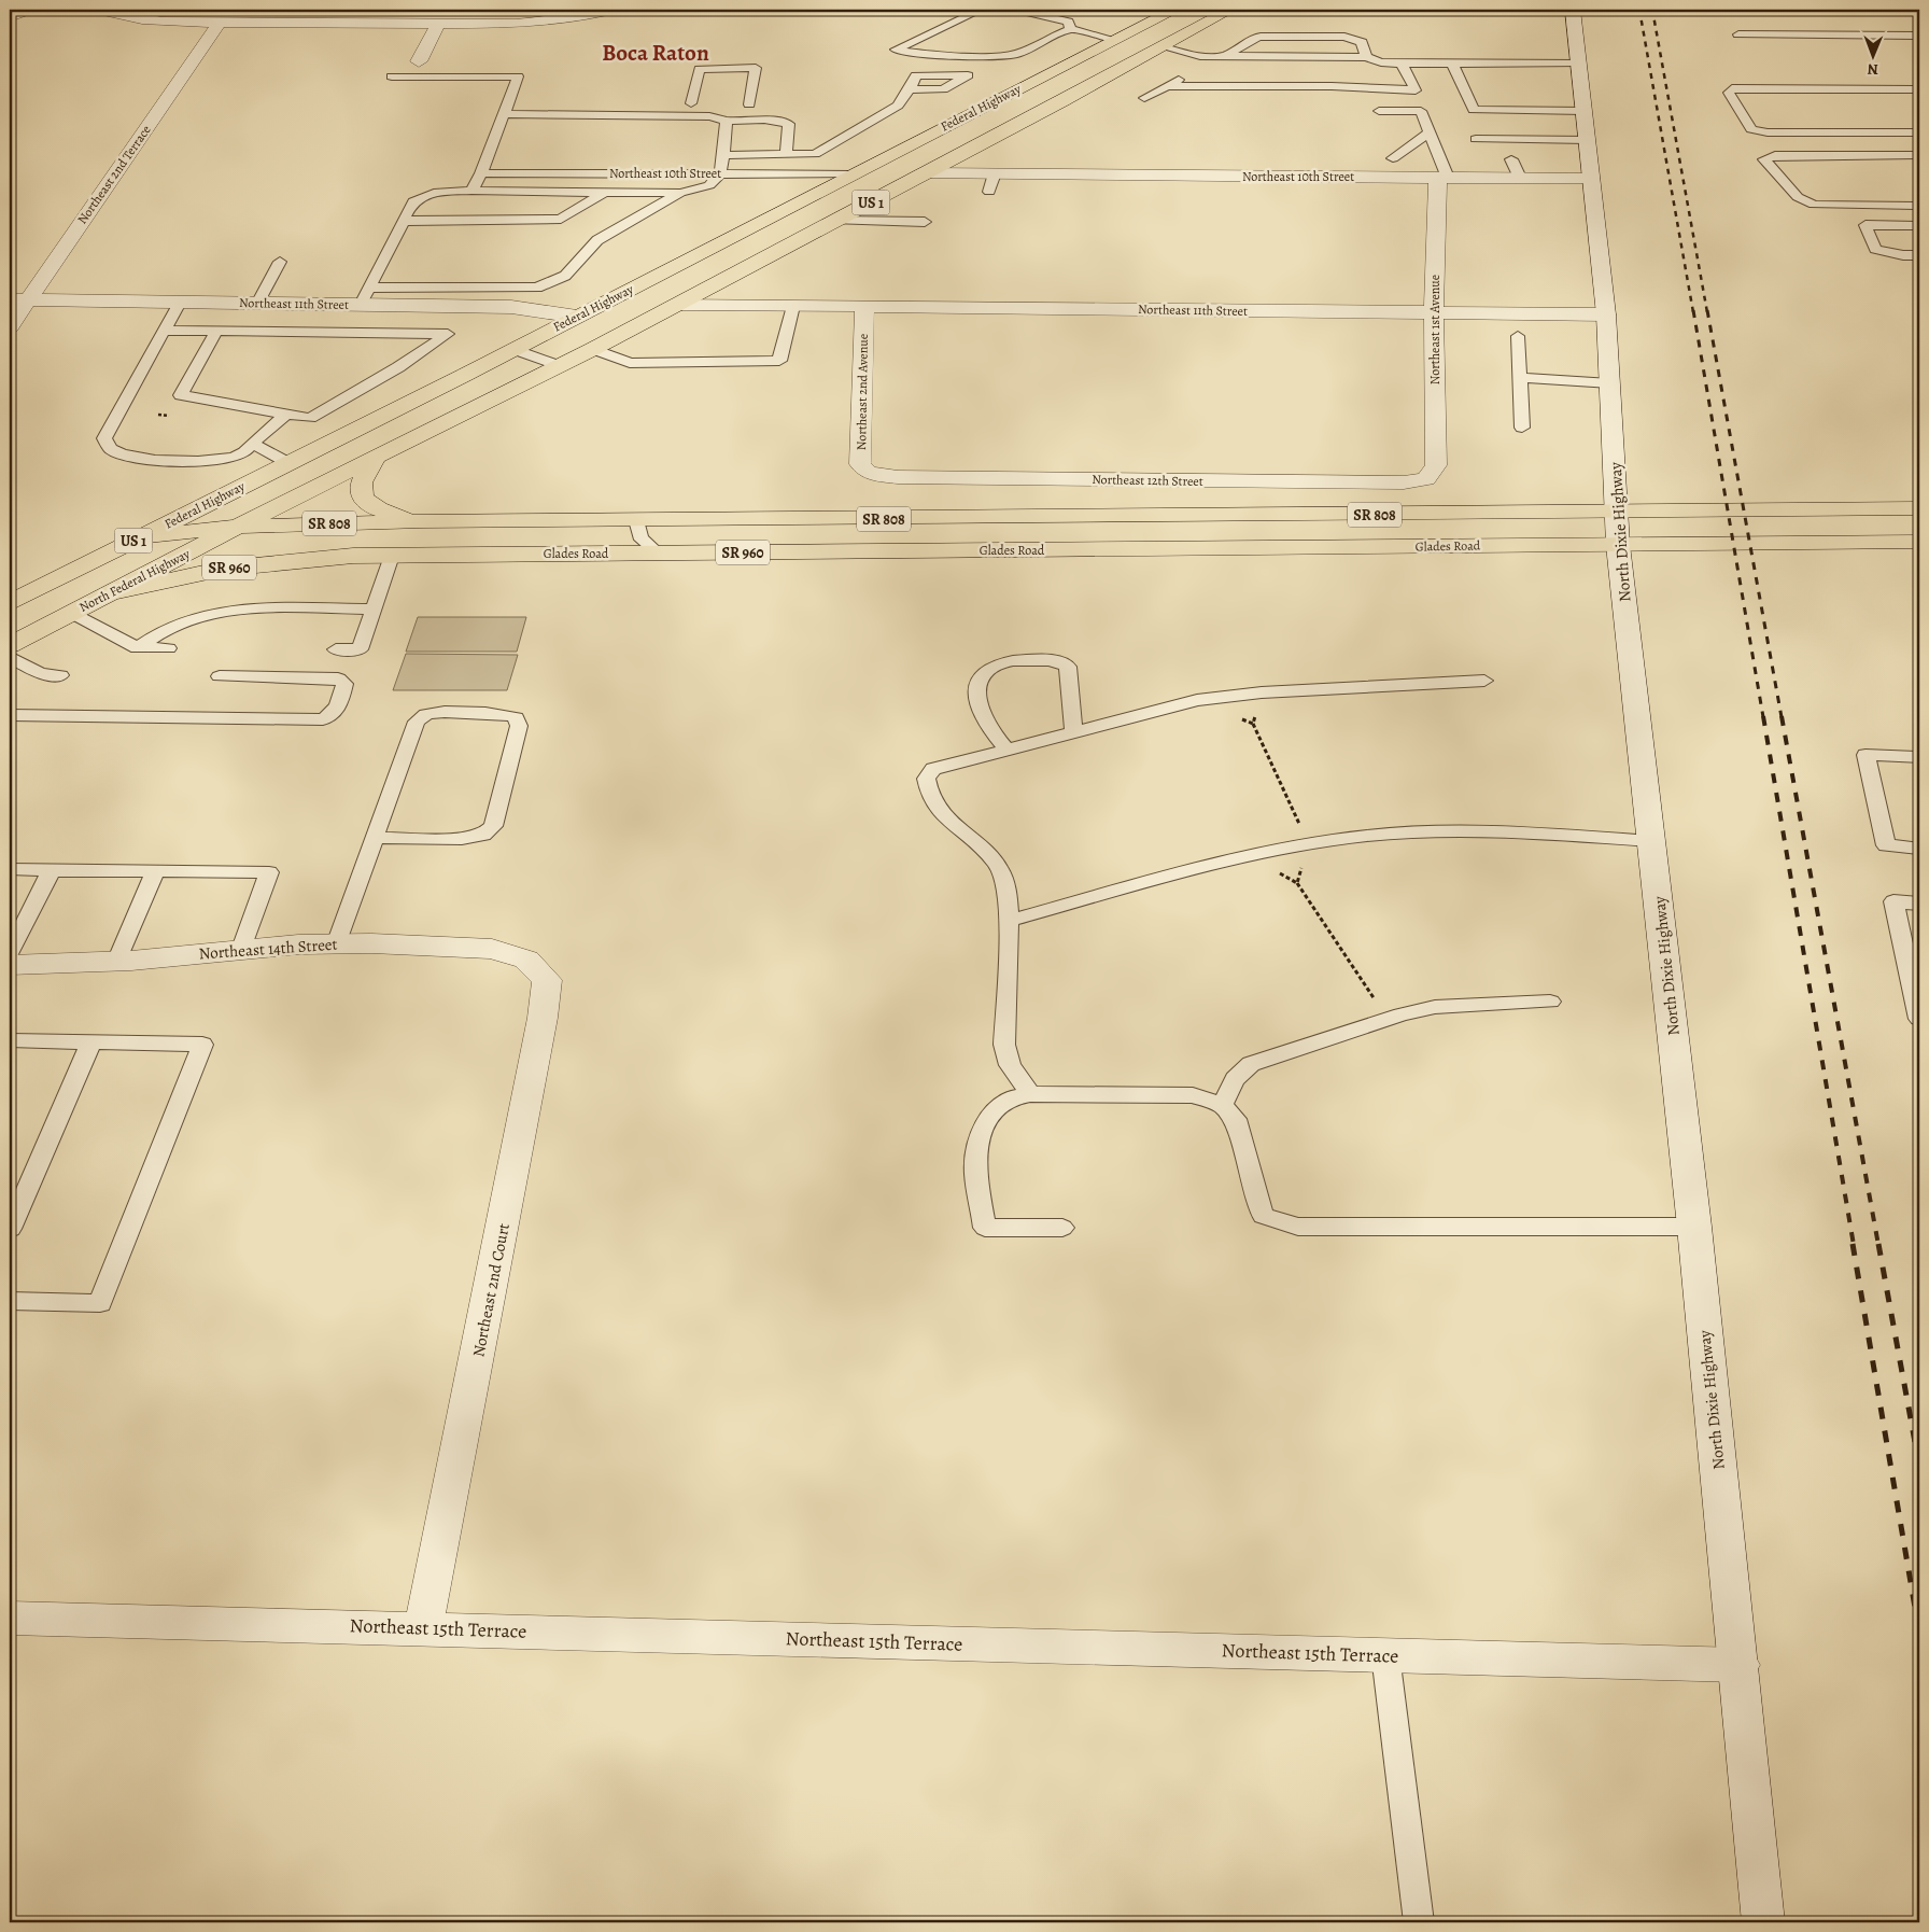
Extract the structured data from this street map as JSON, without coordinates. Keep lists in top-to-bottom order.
{
  "streets": {
    "main road": [
      "Federal Highway",
      "US 1",
      "SR 808",
      "Glades Road",
      "SR 960",
      "North Federal Highway"
    ],
    "street": [
      "Northeast 10th Street",
      "Northeast 2nd Terrace",
      "Northeast 11th Street",
      "Northeast 1st Avenue",
      "Northeast 2nd Avenue",
      "Northeast 12th Street",
      "North Dixie Highway",
      "Northeast 14th Street",
      "Northeast 2nd Court",
      "Northeast 15th Terrace"
    ]
  },
  "crossings": [
    ["Federal Highway", "Northeast 10th Street"],
    ["Federal Highway", "Northeast 11th Street"],
    ["Federal Highway", "SR 808"],
    ["Federal Highway", "North Federal Highway"],
    ["Northeast 10th Street", "Northeast 1st Avenue"],
    ["Northeast 10th Street", "North Dixie Highway"],
    ["Northeast 2nd Terrace", "Northeast 11th Street"],
    ["Northeast 11th Street", "Northeast 1st Avenue"],
    ["Northeast 11th Street", "Northeast 2nd Avenue"],
    ["Northeast 11th Street", "North Dixie Highway"],
    ["Northeast 1st Avenue", "Northeast 12th Street"],
    ["Northeast 2nd Avenue", "Northeast 12th Street"],
    ["SR 808", "North Dixie Highway"],
    ["SR 808", "North Federal Highway"],
    ["North Dixie Highway", "Glades Road"],
    ["North Dixie Highway", "Northeast 15th Terrace"],
    ["Glades Road", "North Federal Highway"],
    ["Northeast 14th Street", "Northeast 2nd Court"],
    ["Northeast 2nd Court", "Northeast 15th Terrace"]
  ],
  "districts": ["Boca Raton"],
  "north": "bottom"
}
